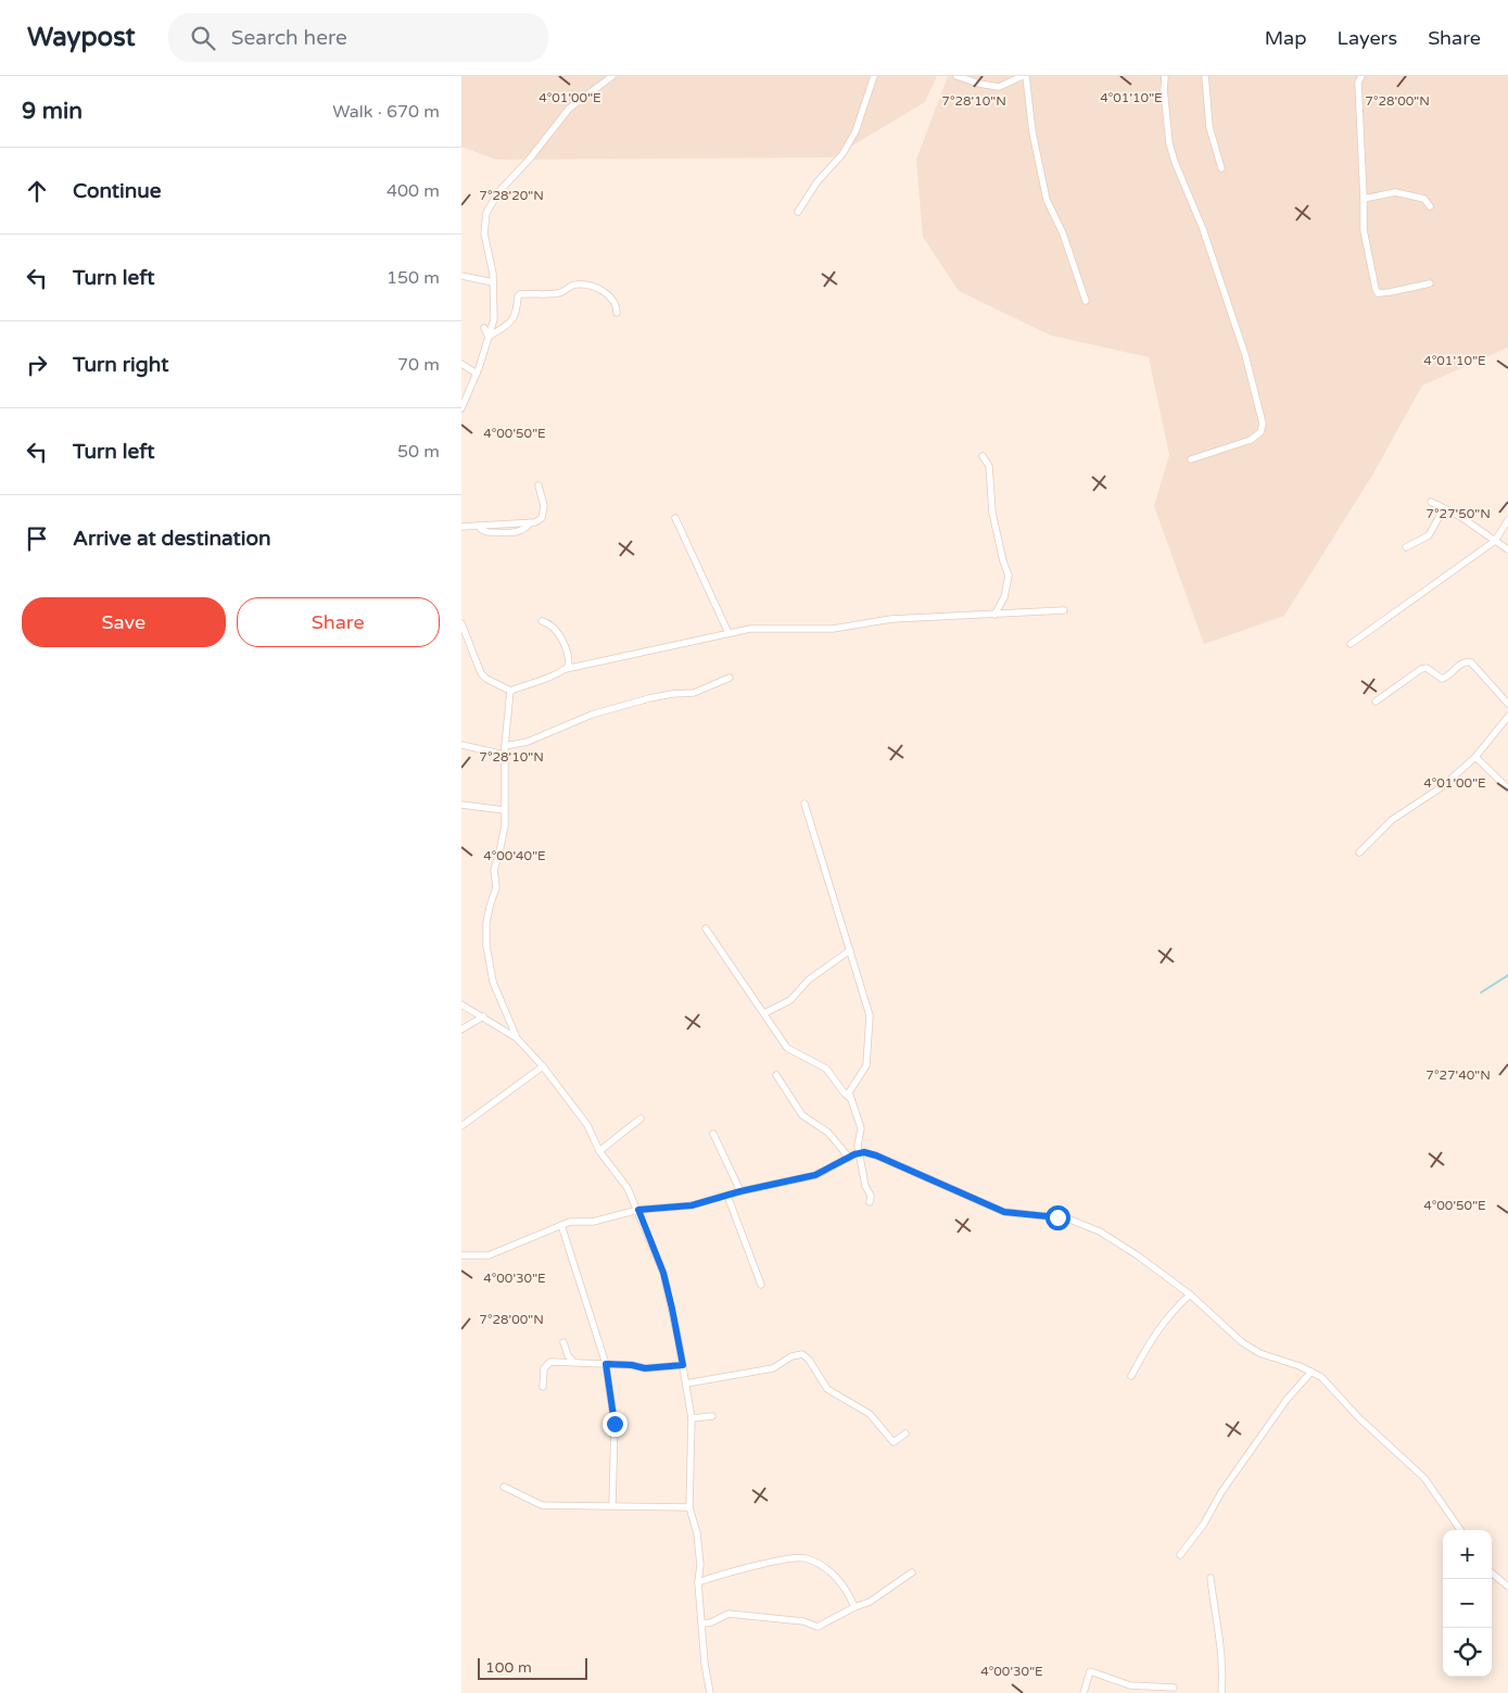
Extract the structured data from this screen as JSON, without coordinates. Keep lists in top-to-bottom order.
{
  "scale_bar": "100 m",
  "page": {
    "header": "Waypost",
    "search": "Search here",
    "nav": ["Map", "Layers", "Share"],
    "heading": ["9 min", "Walk · 670 m"],
    "list": [
      ["Continue", "400 m"],
      ["Turn left", "150 m"],
      ["Turn right", "70 m"],
      ["Turn left", "50 m"],
      "Arrive at destination"
    ],
    "buttons": ["Save", "Share"],
    "map_buttons": ["+", "−"],
    "scale": "100 m"
  },
  "coordinates": [
    "4°01'00\"E",
    "4°01'10\"E",
    "7°28'10\"N",
    "7°28'00\"N",
    "7°28'20\"N",
    "4°00'50\"E",
    "7°27'50\"N",
    "4°00'40\"E",
    "7°27'40\"N",
    "4°00'30\"E"
  ]
}
